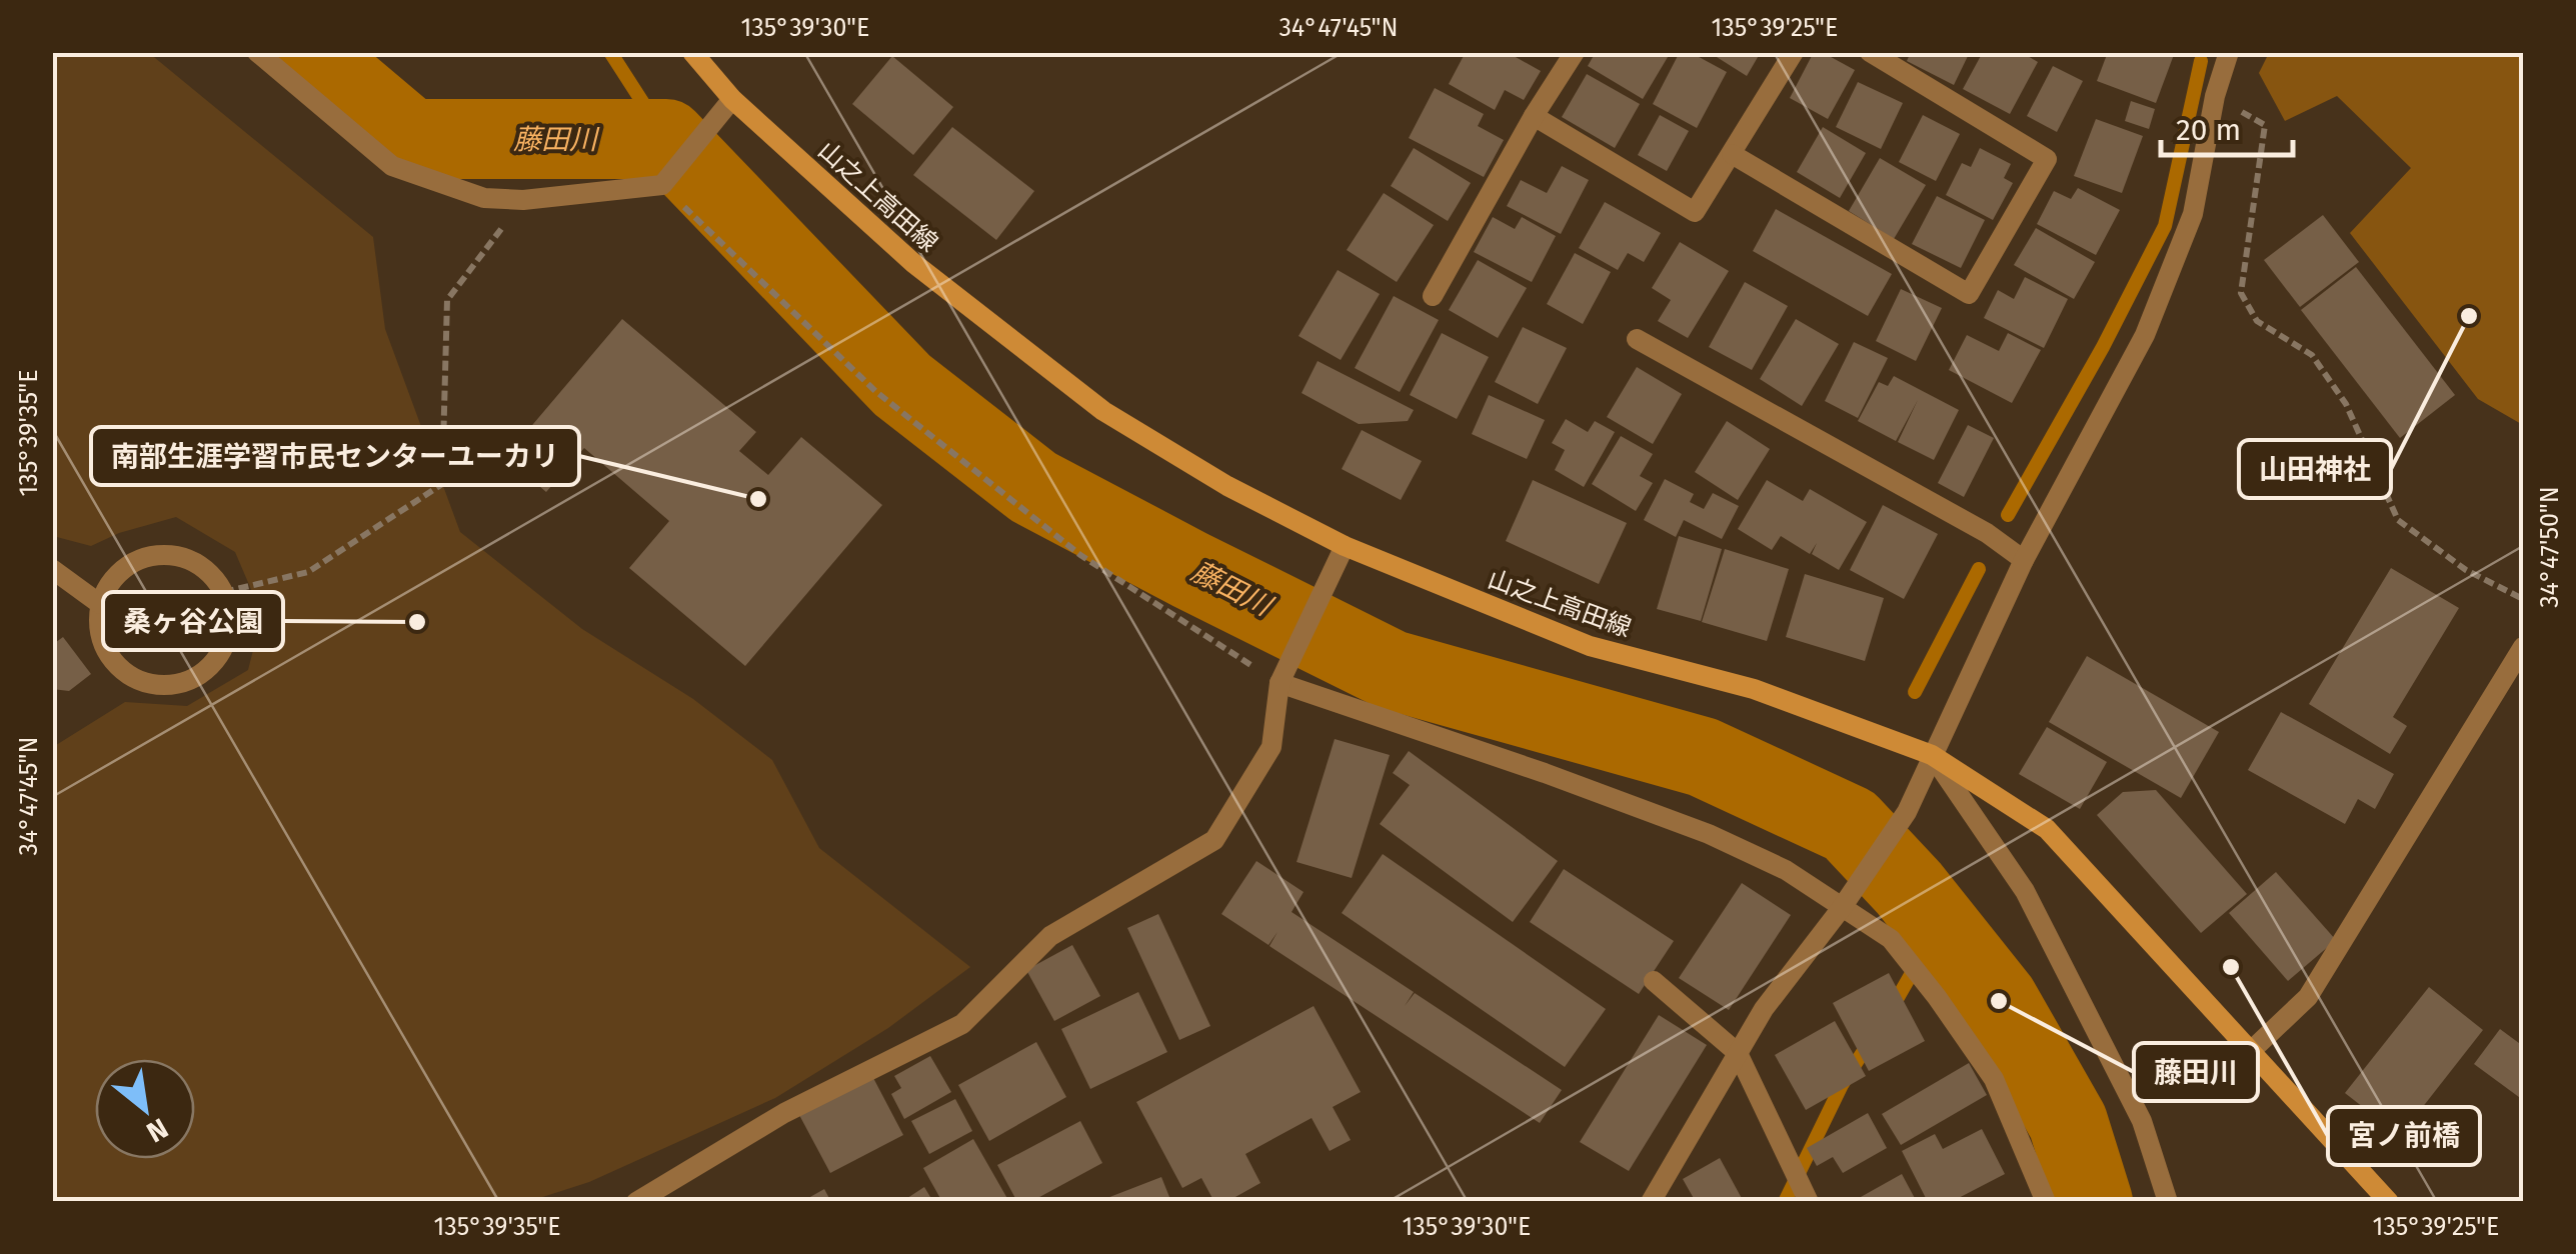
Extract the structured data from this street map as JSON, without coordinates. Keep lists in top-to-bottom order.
{
  "streets": {
    "street": ["山之上高田線"]
  },
  "water": ["藤田川"],
  "places": [
    "山田神社",
    "南部生涯学習市民センターユーカリ",
    "桑ヶ谷公園",
    "宮ノ前橋",
    "藤田川"
  ],
  "scale_bar": "20 m",
  "north": "bottom right",
  "coordinates": [
    "135°39'30\"E",
    "34°47'45\"N",
    "135°39'25\"E",
    "135°39'35\"E",
    "34°47'50\"N"
  ]
}
